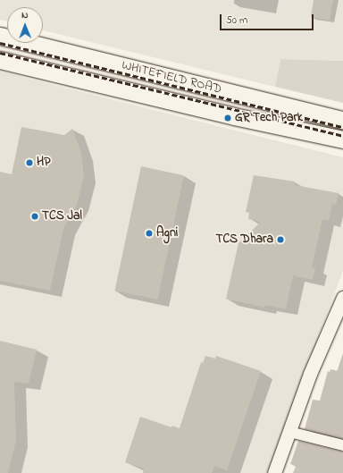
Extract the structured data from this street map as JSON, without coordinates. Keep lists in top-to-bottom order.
{
  "streets": {
    "main road": ["WHITEFIELD ROAD"]
  },
  "places": [
    "GR Tech Park",
    "HP",
    "TCS Jal",
    "Agni",
    "TCS Dhara"
  ],
  "scale_bar": "50 m",
  "north": "top"
}
